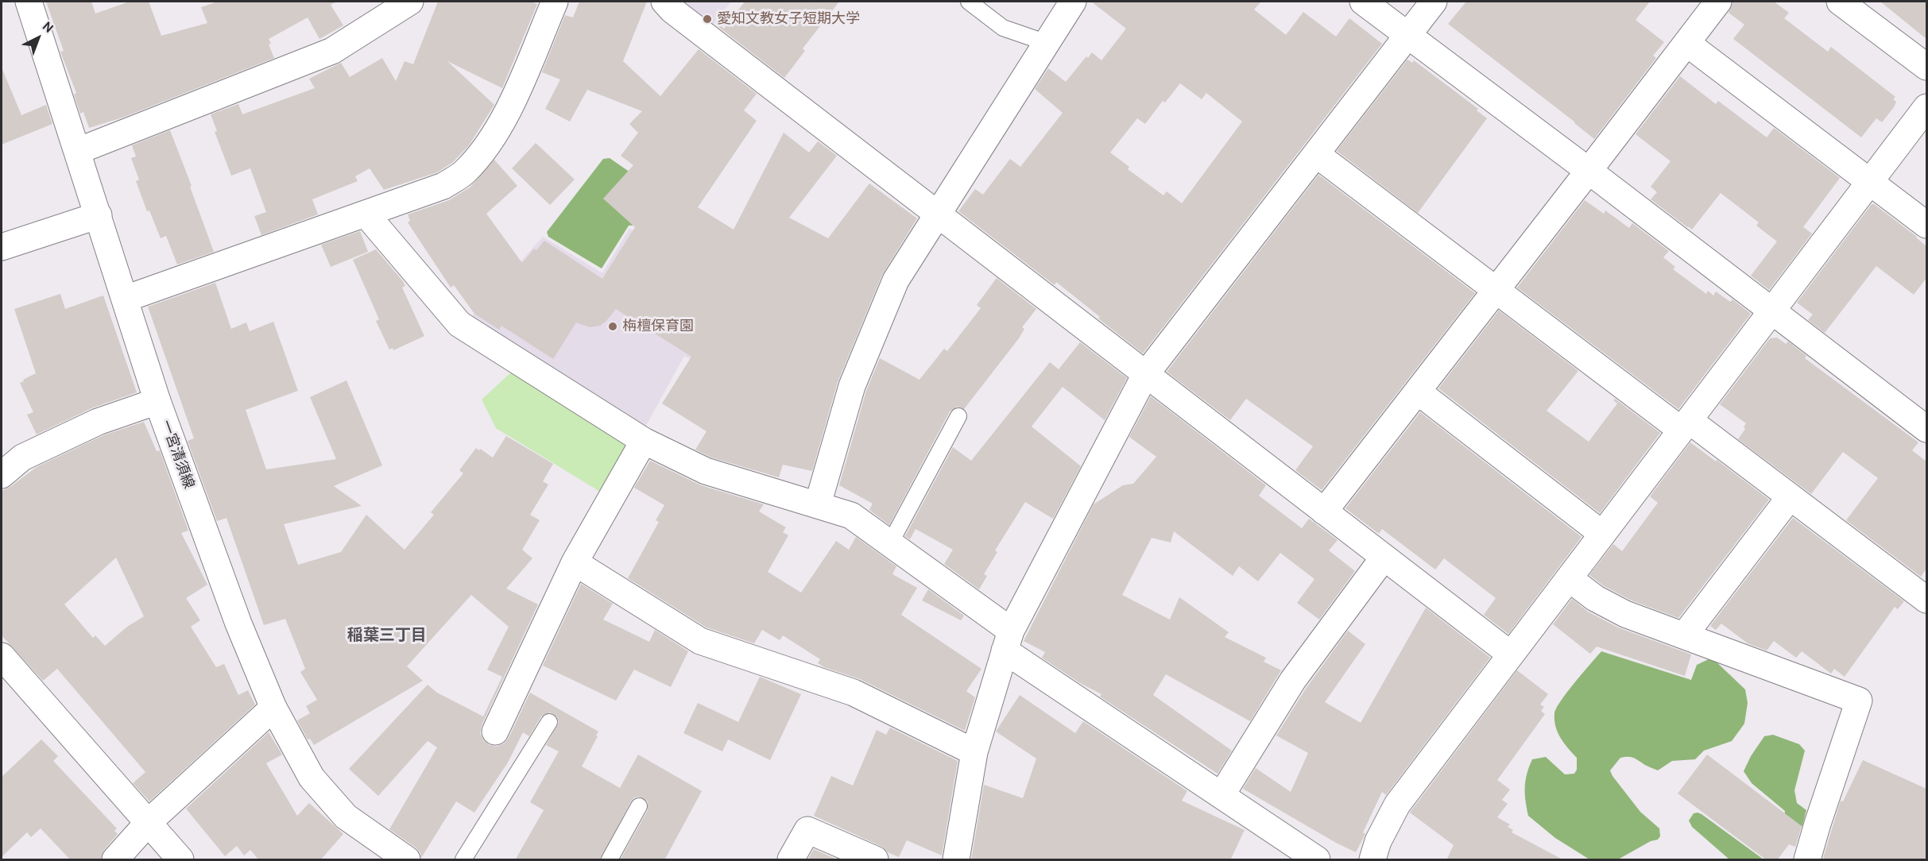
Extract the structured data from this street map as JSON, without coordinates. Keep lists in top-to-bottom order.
{
  "streets": {
    "street": ["一宮清須線"]
  },
  "districts": ["稲葉三丁目"],
  "places": ["愛知文教女子短期大学", "栴檀保育園"],
  "north": "top right"
}
